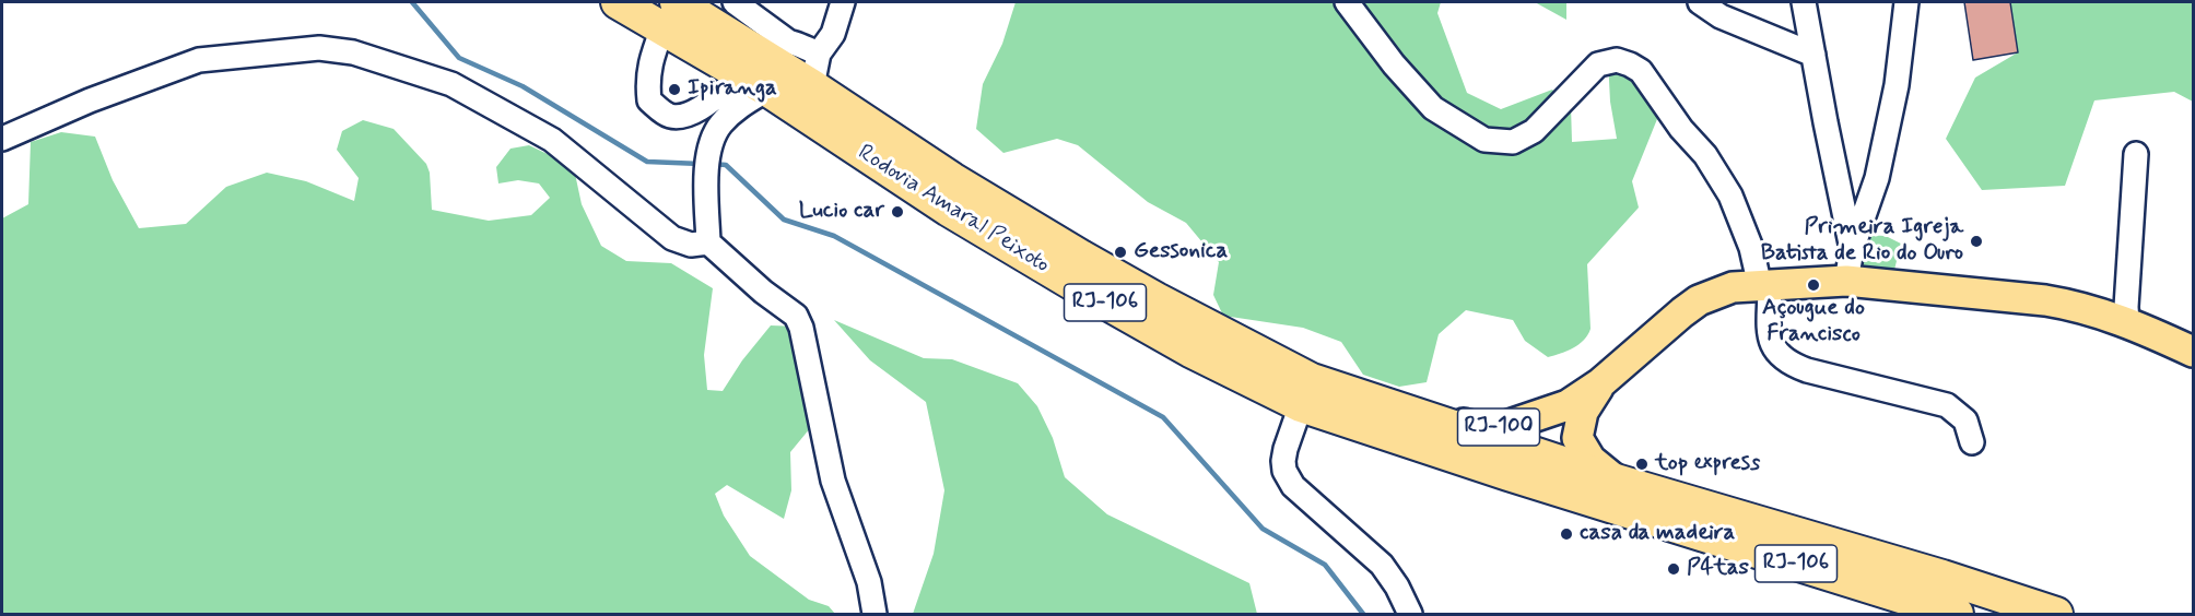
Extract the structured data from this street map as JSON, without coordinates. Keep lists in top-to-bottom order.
{
  "streets": {
    "highway": ["Rodovia Amaral Peixoto", "RJ-106"],
    "main road": ["RJ-100"]
  },
  "crossings": [
    ["Rodovia Amaral Peixoto", "RJ-106"],
    ["Rodovia Amaral Peixoto", "RJ-100"],
    ["RJ-106", "RJ-100"]
  ],
  "places": [
    "Ipiranga",
    "Lucio car",
    "Primeira Igreja Batista de Rio do Ouro",
    "Gessonica",
    "Açougue do Francisco",
    "top express",
    "casa da madeira",
    "P4tas"
  ]
}
